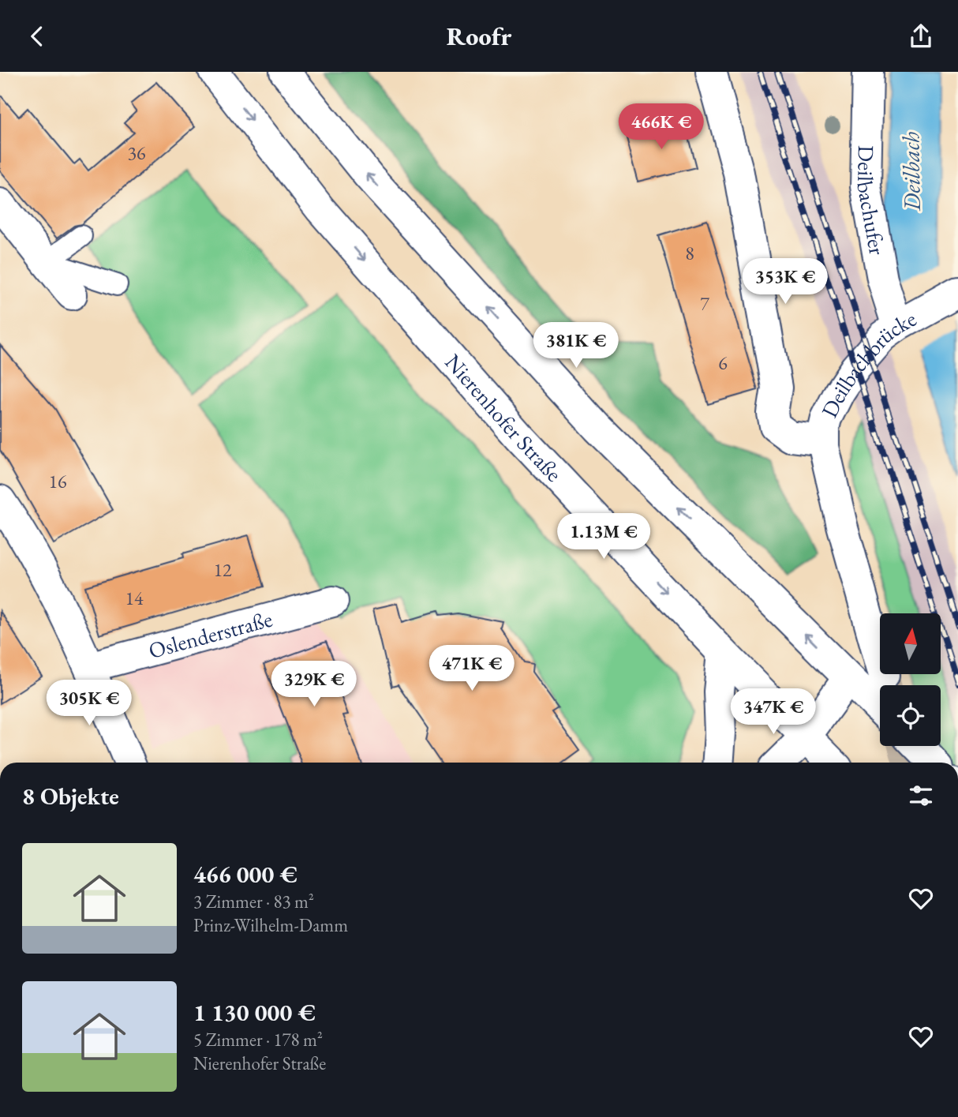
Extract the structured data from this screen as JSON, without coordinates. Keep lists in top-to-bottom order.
{
  "streets": {
    "main road": [
      "Deilbachufer",
      "Deilbachbrücke",
      "Nierenhofer Straße",
      "Oslenderstraße"
    ]
  },
  "crossings": [
    ["Deilbachufer", "Deilbachbrücke"]
  ],
  "water": ["Deilbach"],
  "house_numbers": [
    "36",
    "8",
    "7",
    "6",
    "16",
    "12",
    "14"
  ],
  "north": "top",
  "page": {
    "header": "Roofr",
    "price": [
      "466K €",
      "353K €",
      "381K €",
      "1.13M €",
      "471K €",
      "329K €",
      "305K €",
      "347K €"
    ],
    "heading": "8 Objekte",
    "list": [
      {
        "name": "466 000 €",
        "note": "3 Zimmer · 83 m² · Prinz-Wilhelm-Damm"
      },
      {
        "name": "1 130 000 €",
        "note": "5 Zimmer · 178 m² · Nierenhofer Straße"
      }
    ]
  }
}
